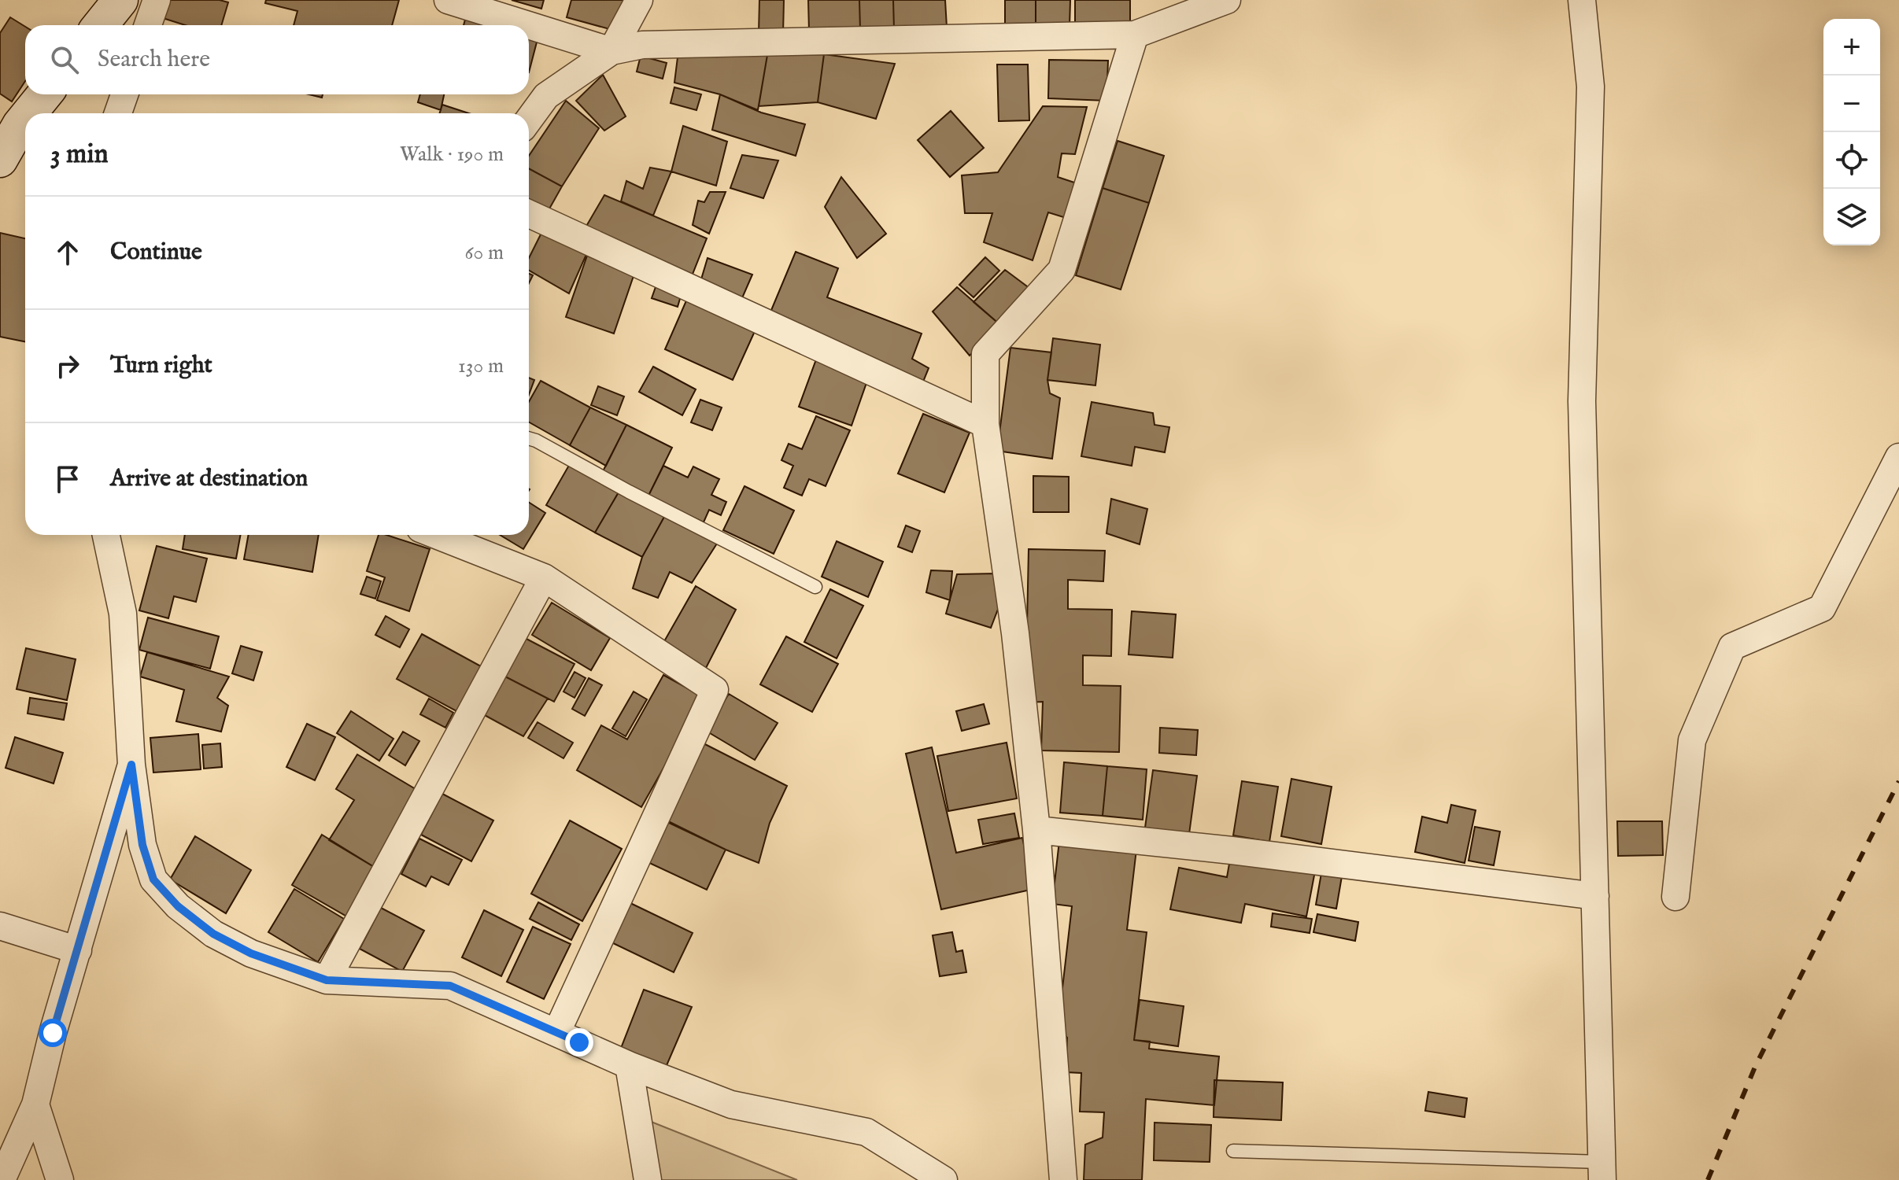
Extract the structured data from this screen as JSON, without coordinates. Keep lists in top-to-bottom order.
{
  "page": {
    "map_buttons": ["+", "−"],
    "search": "Search here",
    "heading": ["3 min", "Walk · 190 m"],
    "list": [
      ["Continue", "60 m"],
      ["Turn right", "130 m"],
      "Arrive at destination"
    ]
  }
}
